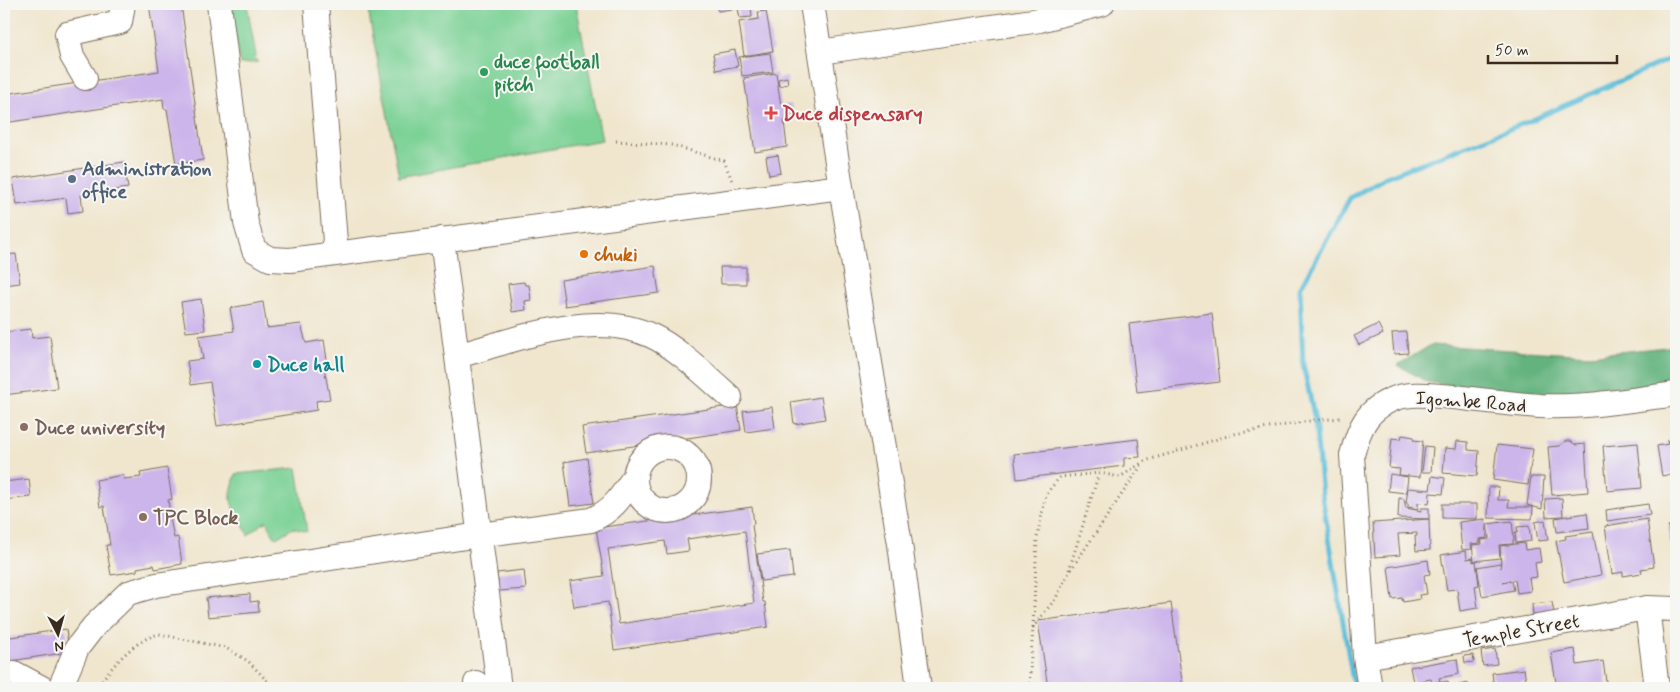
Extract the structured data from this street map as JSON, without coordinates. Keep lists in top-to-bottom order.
{
  "streets": {
    "street": ["Igombe Road", "Temple Street"]
  },
  "crossings": [
    ["Igombe Road", "Temple Street"]
  ],
  "places": {
    "other": [
      "duce football pitch",
      "Administration office",
      "chuki",
      "Duce hall",
      "Duce university",
      "TPC Block"
    ],
    "health": ["Duce dispensary"]
  },
  "scale_bar": "50 m",
  "north": "bottom"
}
